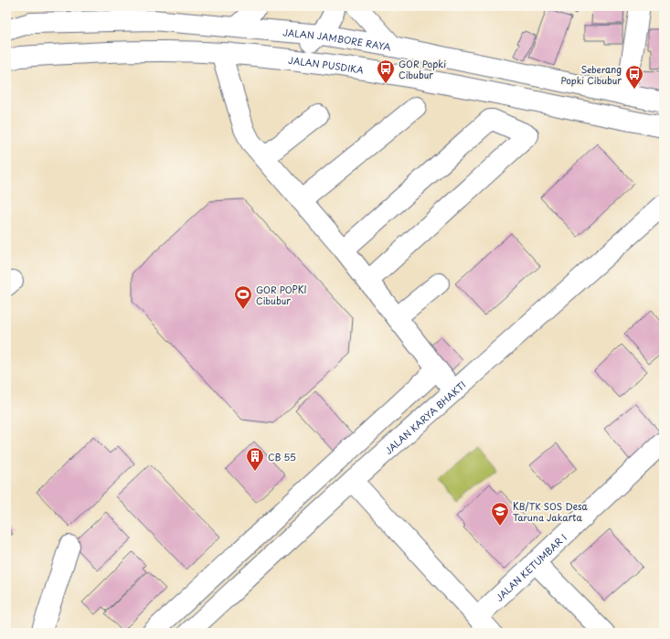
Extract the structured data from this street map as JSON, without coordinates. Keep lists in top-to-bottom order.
{
  "streets": {
    "street": [
      "JALAN JAMBORE RAYA",
      "JALAN PUSDIKA",
      "JALAN KARYA BHAKTI",
      "JALAN KETUMBAR I"
    ]
  },
  "places": {
    "bus stop": ["GOR Popki Cibubur", "Seberang Popki Cibubur"],
    "sports": ["GOR POPKI Cibubur"],
    "building": ["CB 55"],
    "school or university": ["KB/TK SOS Desa Taruna Jakarta"]
  }
}
